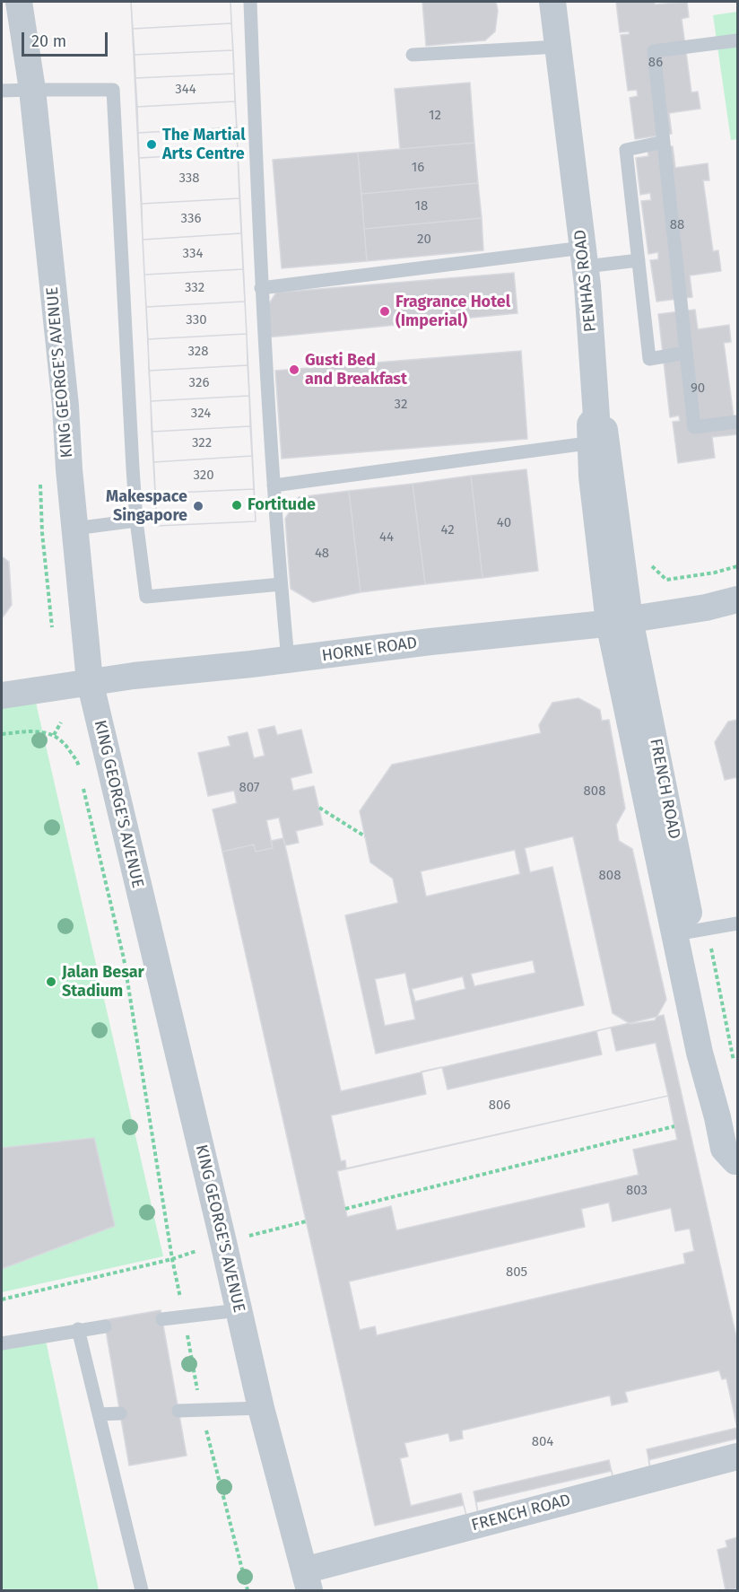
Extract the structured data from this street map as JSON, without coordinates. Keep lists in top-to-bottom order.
{
  "streets": {
    "street": [
      "PENHAS ROAD",
      "KING GEORGE'S AVENUE",
      "HORNE ROAD",
      "FRENCH ROAD"
    ]
  },
  "crossings": [
    ["PENHAS ROAD", "FRENCH ROAD"],
    ["KING GEORGE'S AVENUE", "HORNE ROAD"],
    ["KING GEORGE'S AVENUE", "FRENCH ROAD"],
    ["HORNE ROAD", "FRENCH ROAD"]
  ],
  "places": [
    "The Martial Arts Centre",
    "Fragrance Hotel (Imperial)",
    "Gusti Bed and Breakfast",
    "Fortitude",
    "Makespace Singapore",
    "Jalan Besar Stadium"
  ],
  "house_numbers": [
    "86",
    "344",
    "12",
    "16",
    "338",
    "18",
    "336",
    "88",
    "20",
    "334",
    "332",
    "330",
    "328",
    "326",
    "90",
    "32",
    "324",
    "322",
    "320",
    "40",
    "42",
    "44",
    "48",
    "807",
    "808",
    "808",
    "806",
    "803",
    "805",
    "804"
  ],
  "scale_bar": "20 m"
}
